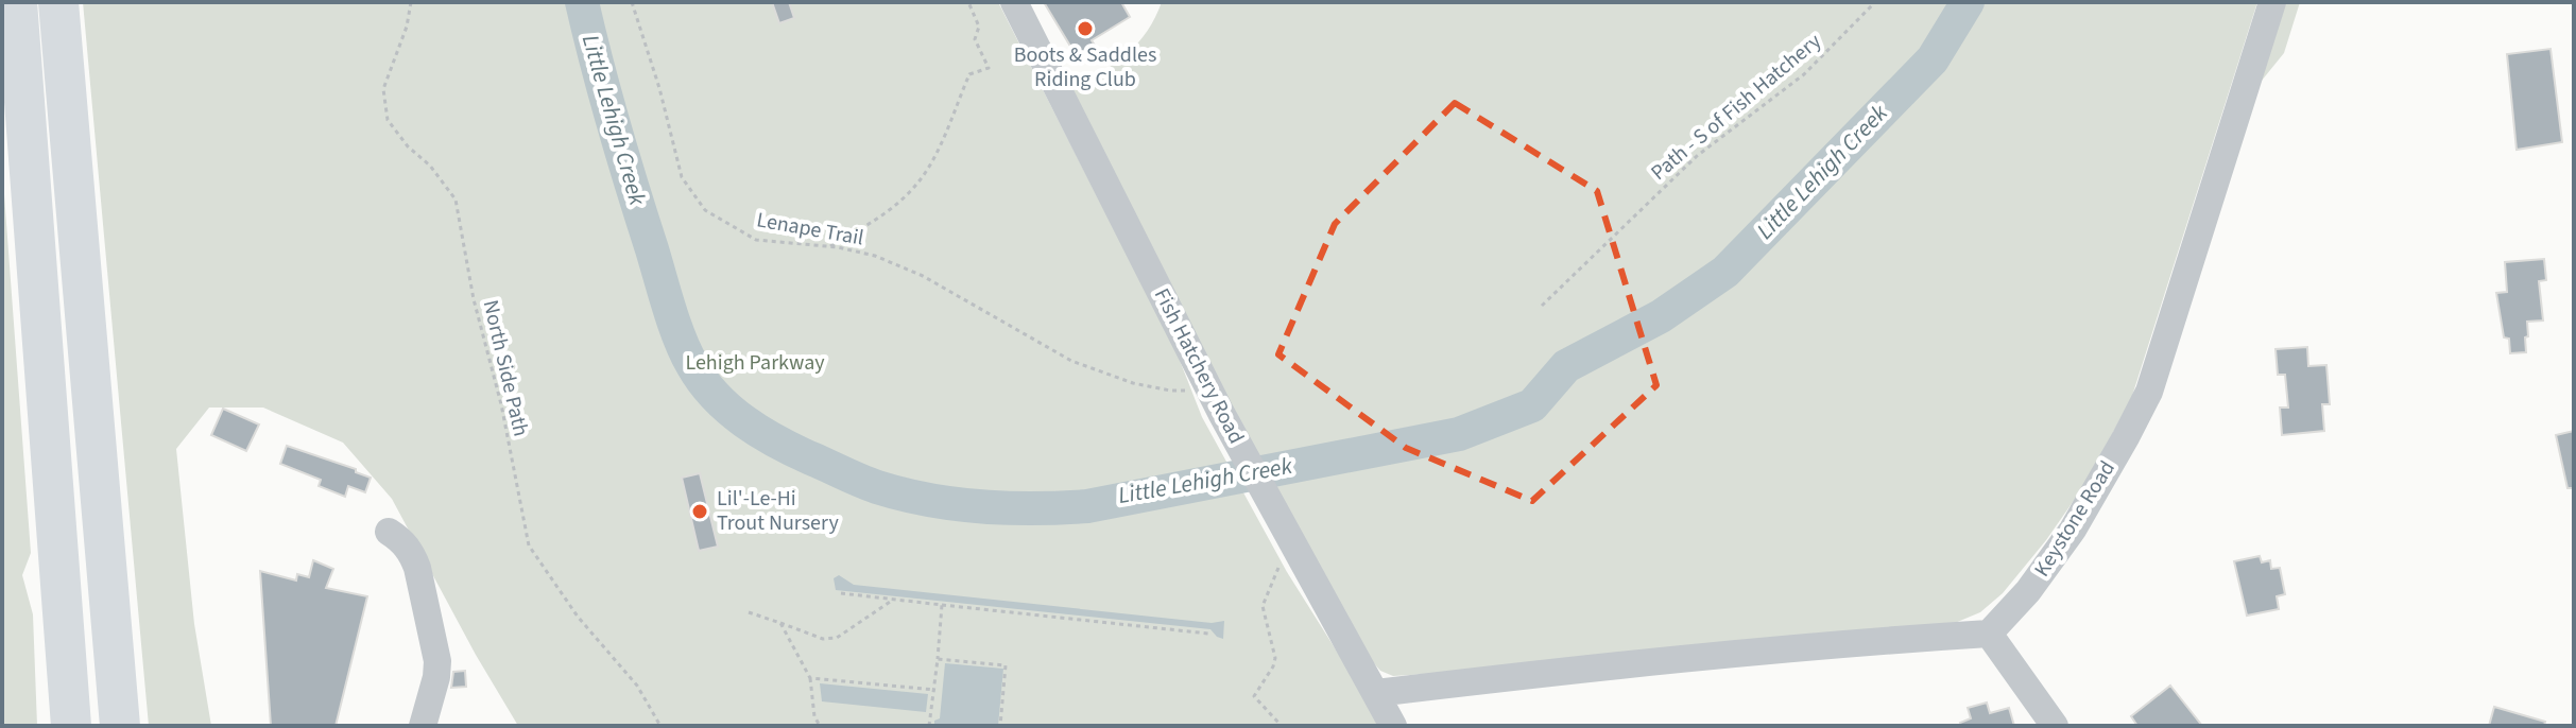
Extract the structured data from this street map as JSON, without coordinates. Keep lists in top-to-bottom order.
{
  "streets": {
    "street": ["Fish Hatchery Road", "Keystone Road"],
    "path": ["Path - S of Fish Hatchery", "Lenape Trail", "North Side Path"]
  },
  "crossings": [
    ["Lenape Trail", "Fish Hatchery Road"]
  ],
  "water": ["Little Lehigh Creek"],
  "parks": ["Lehigh Parkway"],
  "places": ["Boots & Saddles Riding Club", "Lil'-Le-Hi Trout Nursery"]
}
